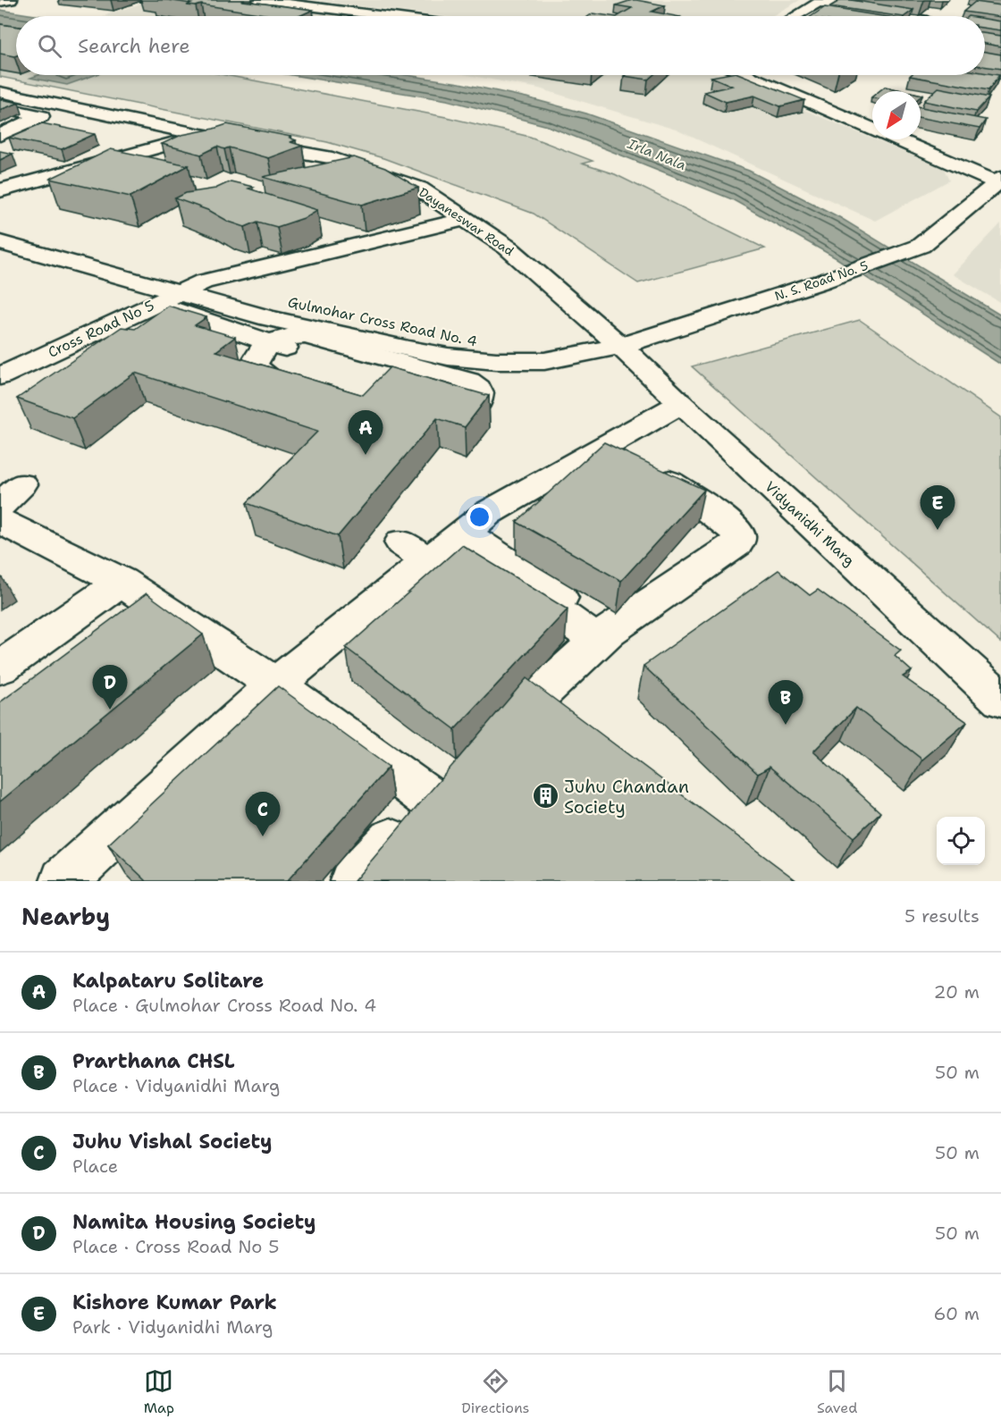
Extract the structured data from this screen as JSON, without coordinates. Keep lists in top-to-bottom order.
{
  "streets": {
    "street": [
      "Dayaneswar Road",
      "N. S. Road No. 5",
      "Gulmohar Cross Road No. 4",
      "Cross Road No 5",
      "Vidyanidhi Marg"
    ]
  },
  "crossings": [
    ["Dayaneswar Road", "N. S. Road No. 5"],
    ["Dayaneswar Road", "Gulmohar Cross Road No. 4"],
    ["Dayaneswar Road", "Cross Road No 5"],
    ["Dayaneswar Road", "Vidyanidhi Marg"],
    ["N. S. Road No. 5", "Gulmohar Cross Road No. 4"],
    ["N. S. Road No. 5", "Vidyanidhi Marg"],
    ["Gulmohar Cross Road No. 4", "Cross Road No 5"],
    ["Gulmohar Cross Road No. 4", "Vidyanidhi Marg"]
  ],
  "water": ["Irla Nala"],
  "places": {
    "building": ["Juhu Chandan Society"]
  },
  "north": "bottom left",
  "page": {
    "search": "Search here",
    "pins": [
      "A",
      "E",
      "D",
      "B",
      "C"
    ],
    "heading": ["Nearby", "5 results"],
    "list": [
      {
        "mark": "A",
        "name": "Kalpataru Solitare",
        "note": "Place · Gulmohar Cross Road No. 4",
        "value": "20 m"
      },
      {
        "mark": "B",
        "name": "Prarthana CHSL",
        "note": "Place · Vidyanidhi Marg",
        "value": "50 m"
      },
      {
        "mark": "C",
        "name": "Juhu Vishal Society",
        "note": "Place",
        "value": "50 m"
      },
      {
        "mark": "D",
        "name": "Namita Housing Society",
        "note": "Place · Cross Road No 5",
        "value": "50 m"
      },
      {
        "mark": "E",
        "name": "Kishore Kumar Park",
        "note": "Park · Vidyanidhi Marg",
        "value": "60 m"
      }
    ],
    "nav": ["Map", "Directions", "Saved"]
  }
}
